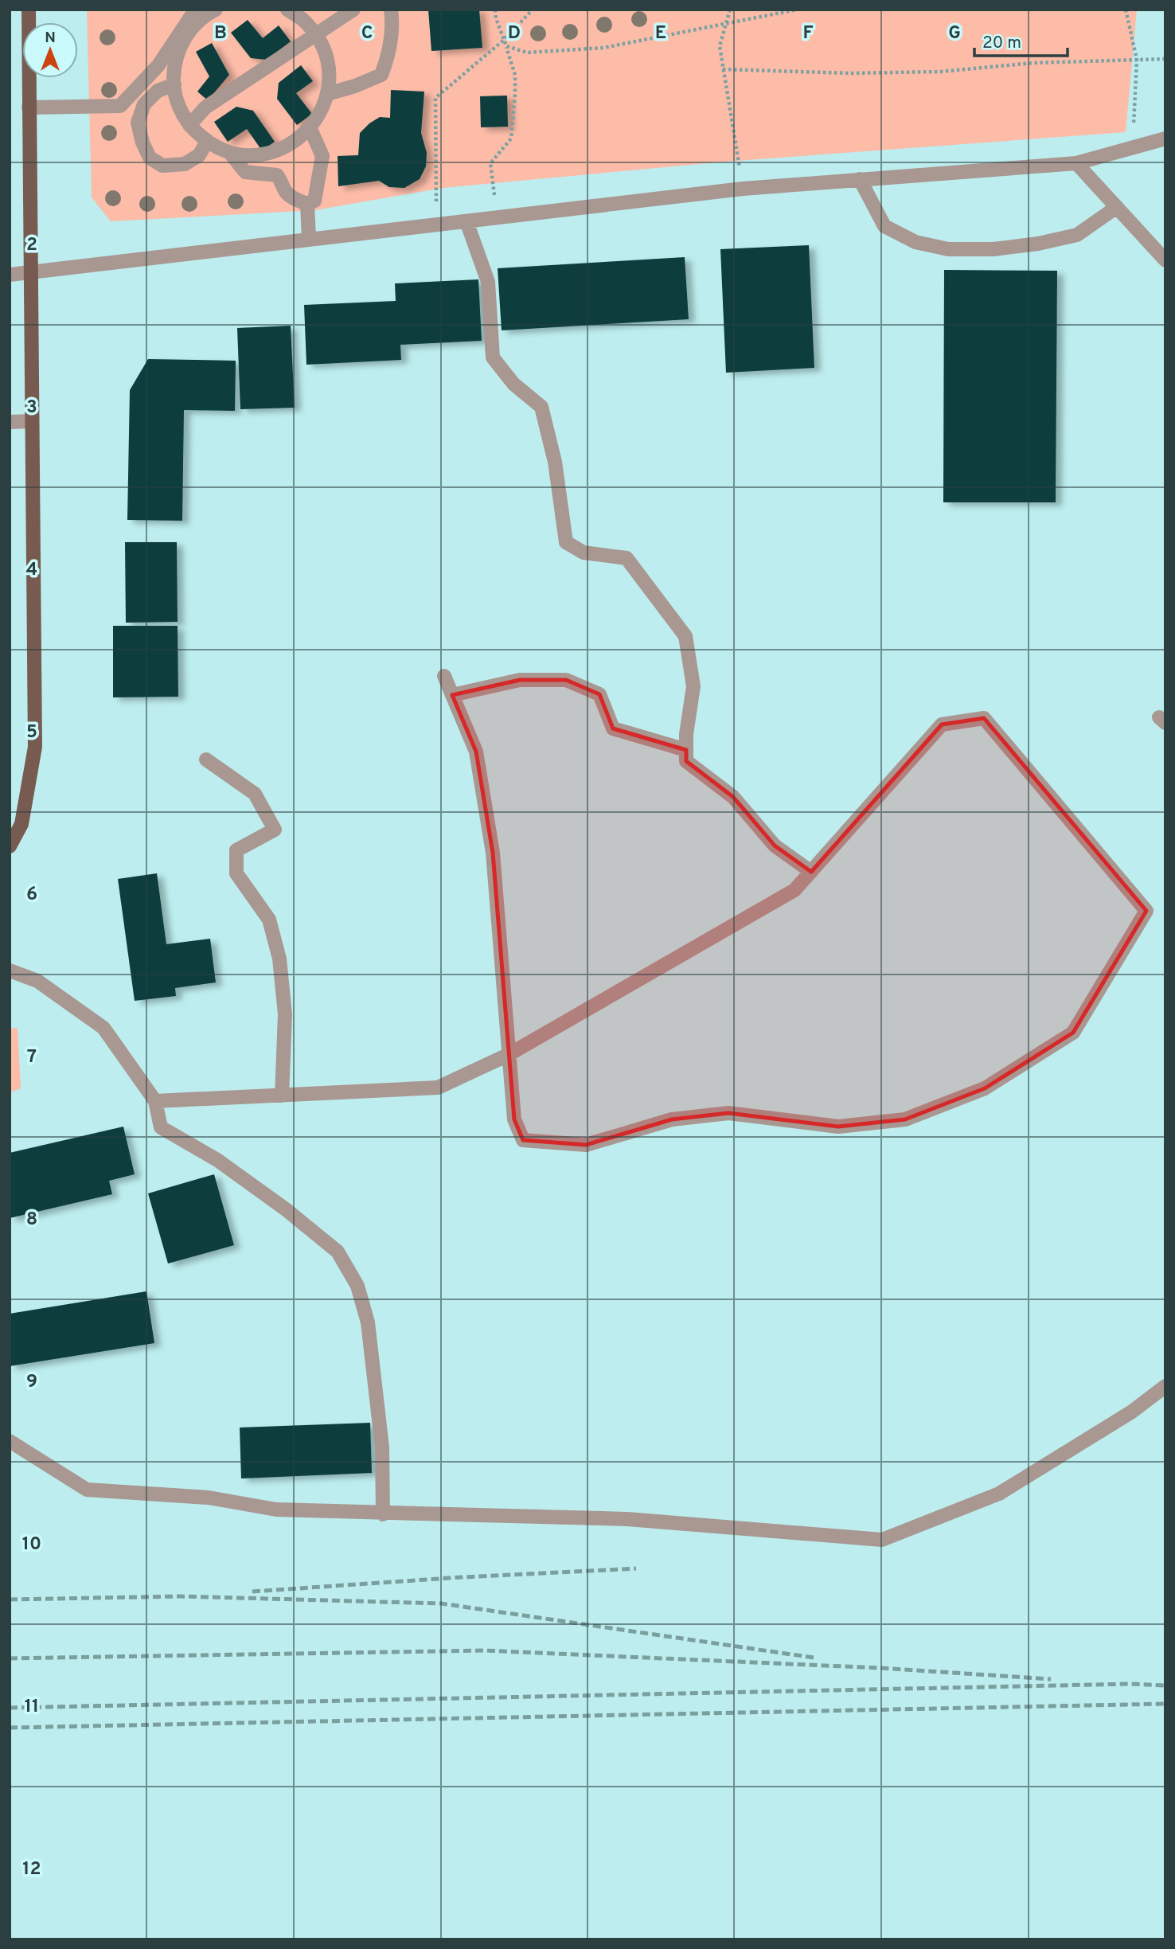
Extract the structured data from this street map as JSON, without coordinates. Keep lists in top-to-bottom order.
{
  "scale_bar": "20 m",
  "north": "top",
  "grid": {
    "columns": [
      "B",
      "C",
      "D",
      "E",
      "F",
      "G"
    ],
    "rows": [
      "2",
      "3",
      "4",
      "5",
      "6",
      "7",
      "8",
      "9",
      "10",
      "11",
      "12"
    ]
  }
}
